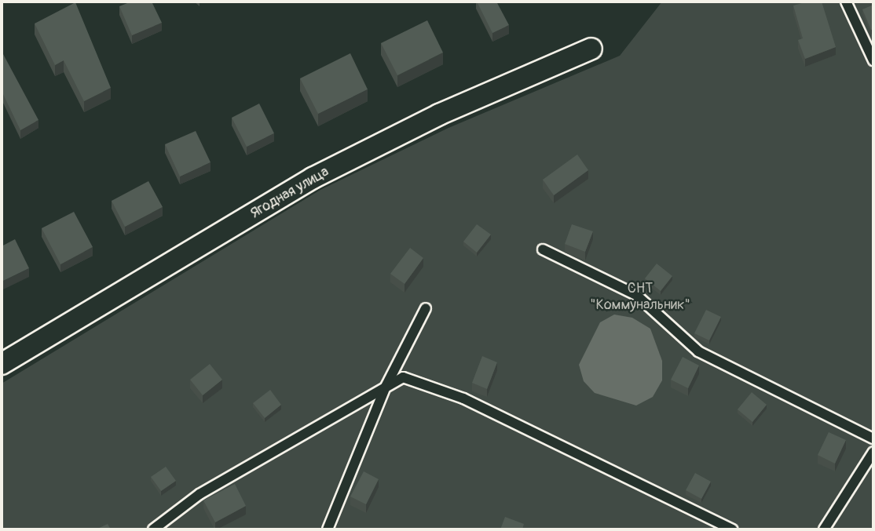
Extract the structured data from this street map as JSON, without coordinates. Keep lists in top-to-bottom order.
{
  "streets": {
    "street": ["Ягодная улица"]
  },
  "parks": ["СНТ \"Коммунальник\""]
}
